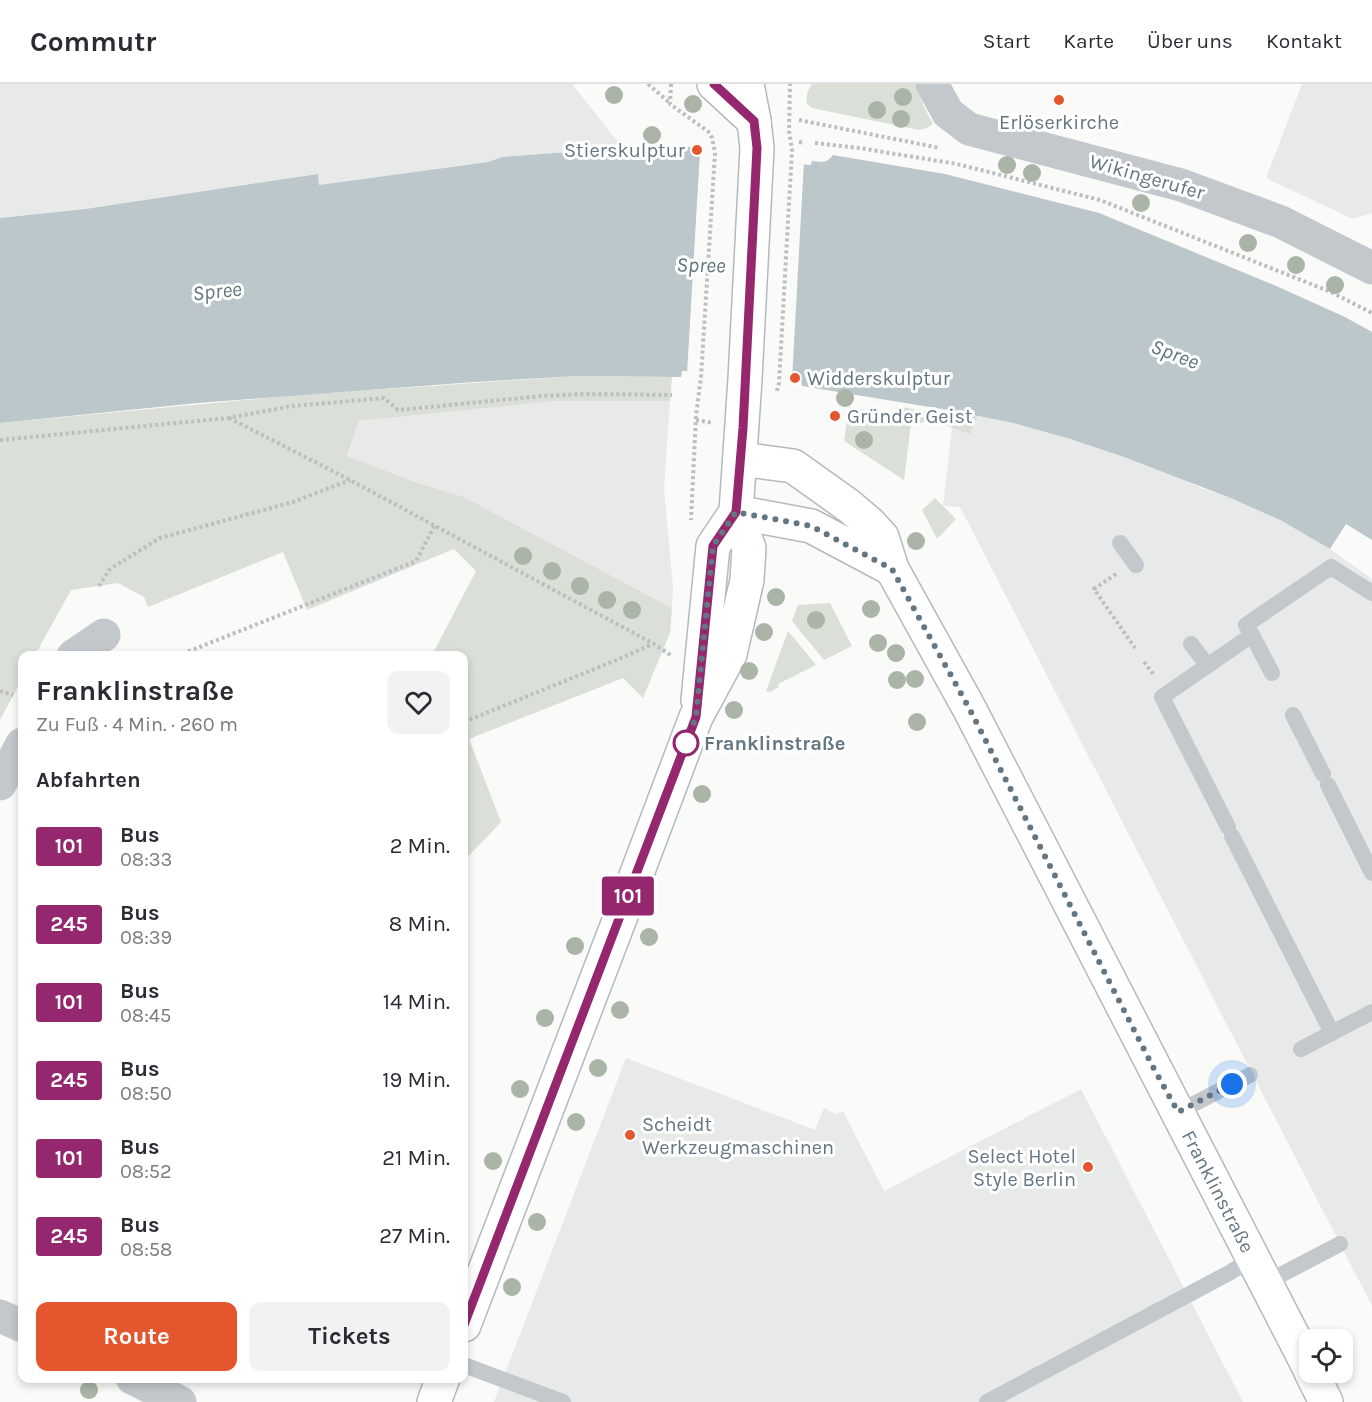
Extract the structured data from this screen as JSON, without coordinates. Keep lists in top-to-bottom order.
{
  "streets": {
    "main road": ["Franklinstraße"],
    "street": ["Wikingerufer"]
  },
  "water": ["Spree"],
  "places": [
    "Erlöserkirche",
    "Stierskulptur",
    "Widderskulptur",
    "Gründer Geist",
    "Franklinstraße",
    "Scheidt Werkzeugmaschinen",
    "Select Hotel Style Berlin"
  ],
  "lines": ["bus line 101"],
  "page": {
    "header": "Commutr",
    "nav": [
      "Start",
      "Karte",
      "Über uns",
      "Kontakt"
    ],
    "on_map": "101",
    "heading": [
      ["Franklinstraße", "Zu Fuß · 4 Min. · 260 m"],
      "Abfahrten"
    ],
    "list": [
      {
        "mark": "101",
        "name": "Bus",
        "note": "08:33",
        "value": "2 Min."
      },
      {
        "mark": "245",
        "name": "Bus",
        "note": "08:39",
        "value": "8 Min."
      },
      {
        "mark": "101",
        "name": "Bus",
        "note": "08:45",
        "value": "14 Min."
      },
      {
        "mark": "245",
        "name": "Bus",
        "note": "08:50",
        "value": "19 Min."
      },
      {
        "mark": "101",
        "name": "Bus",
        "note": "08:52",
        "value": "21 Min."
      },
      {
        "mark": "245",
        "name": "Bus",
        "note": "08:58",
        "value": "27 Min."
      }
    ],
    "buttons": ["Route", "Tickets"]
  }
}
